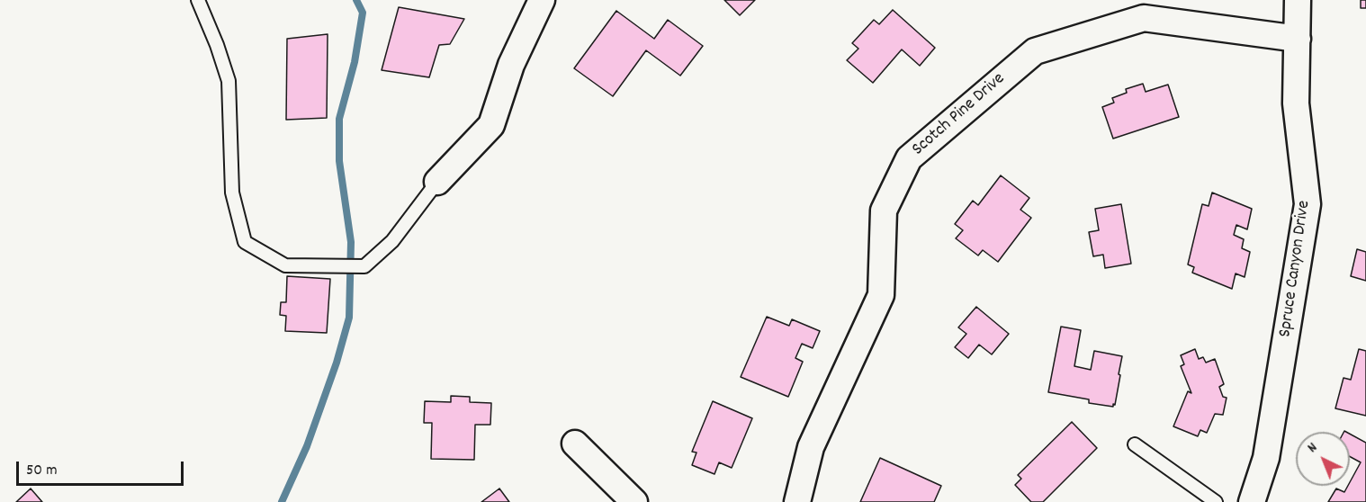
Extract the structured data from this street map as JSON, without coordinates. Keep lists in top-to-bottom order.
{
  "streets": {
    "street": ["Scotch Pine Drive", "Spruce Canyon Drive"]
  },
  "crossings": [
    ["Scotch Pine Drive", "Spruce Canyon Drive"]
  ],
  "scale_bar": "50 m",
  "north": "top left"
}
